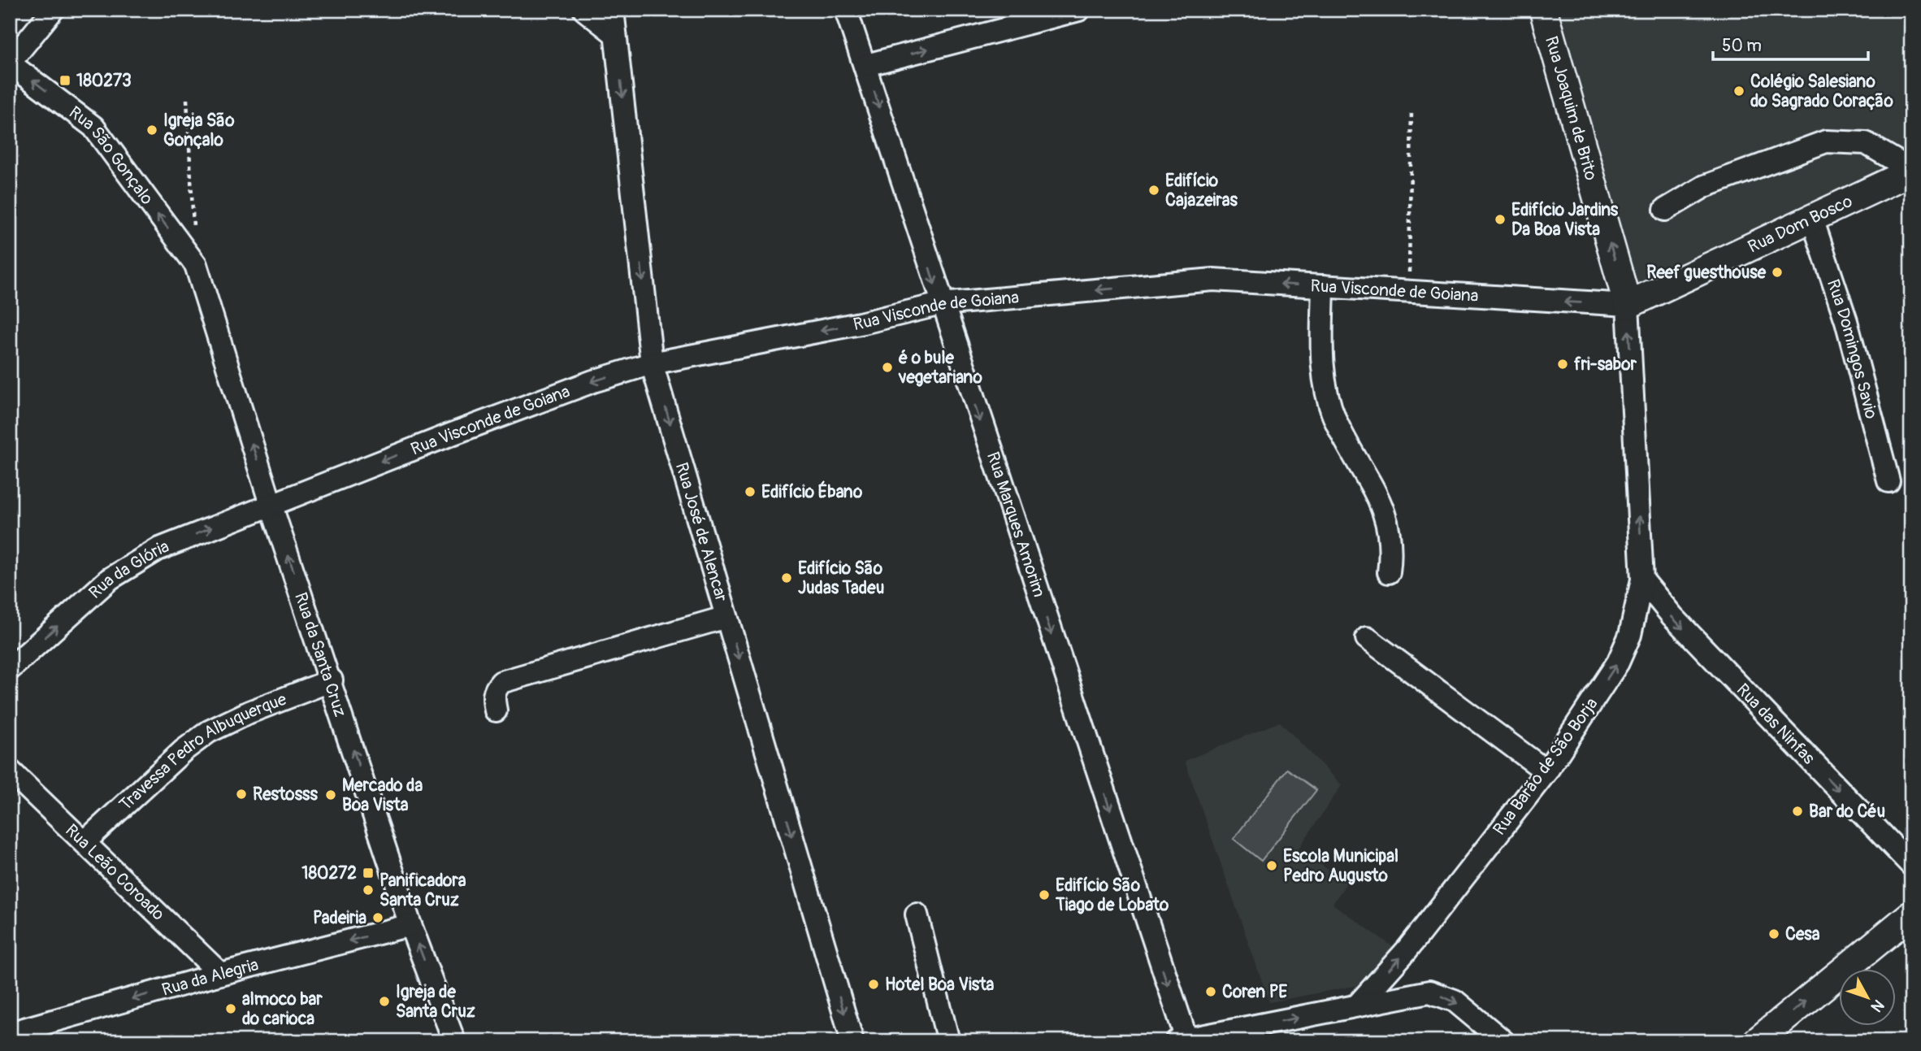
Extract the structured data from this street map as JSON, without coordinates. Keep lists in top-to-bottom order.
{
  "streets": {
    "main road": ["Rua Joaquim de Brito", "Rua Dom Bosco"],
    "street": [
      "Rua São Gonçalo",
      "Rua Visconde de Goiana",
      "Rua Domingos Savio",
      "Rua Marques Amorim",
      "Rua José de Alencar",
      "Rua da Glória",
      "Rua da Santa Cruz",
      "Rua das Ninfas",
      "Travessa Pedro Albuquerque",
      "Rua Barão de São Borja",
      "Rua Leão Coroado",
      "Rua da Alegria"
    ]
  },
  "crossings": [
    ["Rua Joaquim de Brito", "Rua Dom Bosco"],
    ["Rua Joaquim de Brito", "Rua Visconde de Goiana"],
    ["Rua Joaquim de Brito", "Rua Barão de São Borja"],
    ["Rua São Gonçalo", "Rua da Santa Cruz"],
    ["Rua Dom Bosco", "Rua Visconde de Goiana"],
    ["Rua Dom Bosco", "Rua Domingos Savio"],
    ["Rua Dom Bosco", "Rua Barão de São Borja"],
    ["Rua Visconde de Goiana", "Rua Marques Amorim"],
    ["Rua Visconde de Goiana", "Rua José de Alencar"],
    ["Rua Visconde de Goiana", "Rua da Glória"],
    ["Rua Visconde de Goiana", "Rua da Santa Cruz"],
    ["Rua Visconde de Goiana", "Rua Barão de São Borja"],
    ["Rua da Glória", "Rua da Santa Cruz"],
    ["Rua da Santa Cruz", "Travessa Pedro Albuquerque"],
    ["Rua da Santa Cruz", "Rua da Alegria"],
    ["Rua das Ninfas", "Rua Barão de São Borja"],
    ["Travessa Pedro Albuquerque", "Rua Leão Coroado"],
    ["Rua Leão Coroado", "Rua da Alegria"]
  ],
  "one_way": [
    "Rua Joaquim de Brito",
    "Rua São Gonçalo",
    "Rua Visconde de Goiana",
    "Rua Marques Amorim",
    "Rua José de Alencar",
    "Rua da Glória",
    "Rua da Santa Cruz",
    "Rua das Ninfas",
    "Rua Barão de São Borja",
    "Rua da Alegria"
  ],
  "places": {
    "transit": ["180273", "180272"],
    "other": [
      "Colégio Salesiano do Sagrado Coração",
      "Igreja São Gonçalo",
      "Edifício Cajazeiras",
      "Edifício Jardins Da Boa Vista",
      "Reef guesthouse",
      "fri-sabor",
      "é o bule vegetariano",
      "Edifício Ébano",
      "Edifício São Judas Tadeu",
      "Restosss",
      "Mercado da Boa Vista",
      "Bar do Céu",
      "Escola Municipal Pedro Augusto",
      "Panificadora Santa Cruz",
      "Edifício São Tiago de Lobato",
      "Padeiria",
      "Cesa",
      "Hotel Boa Vista",
      "Coren PE",
      "Igreja de Santa Cruz",
      "almoco bar do carioca"
    ]
  },
  "scale_bar": "50 m",
  "north": "bottom right"
}
